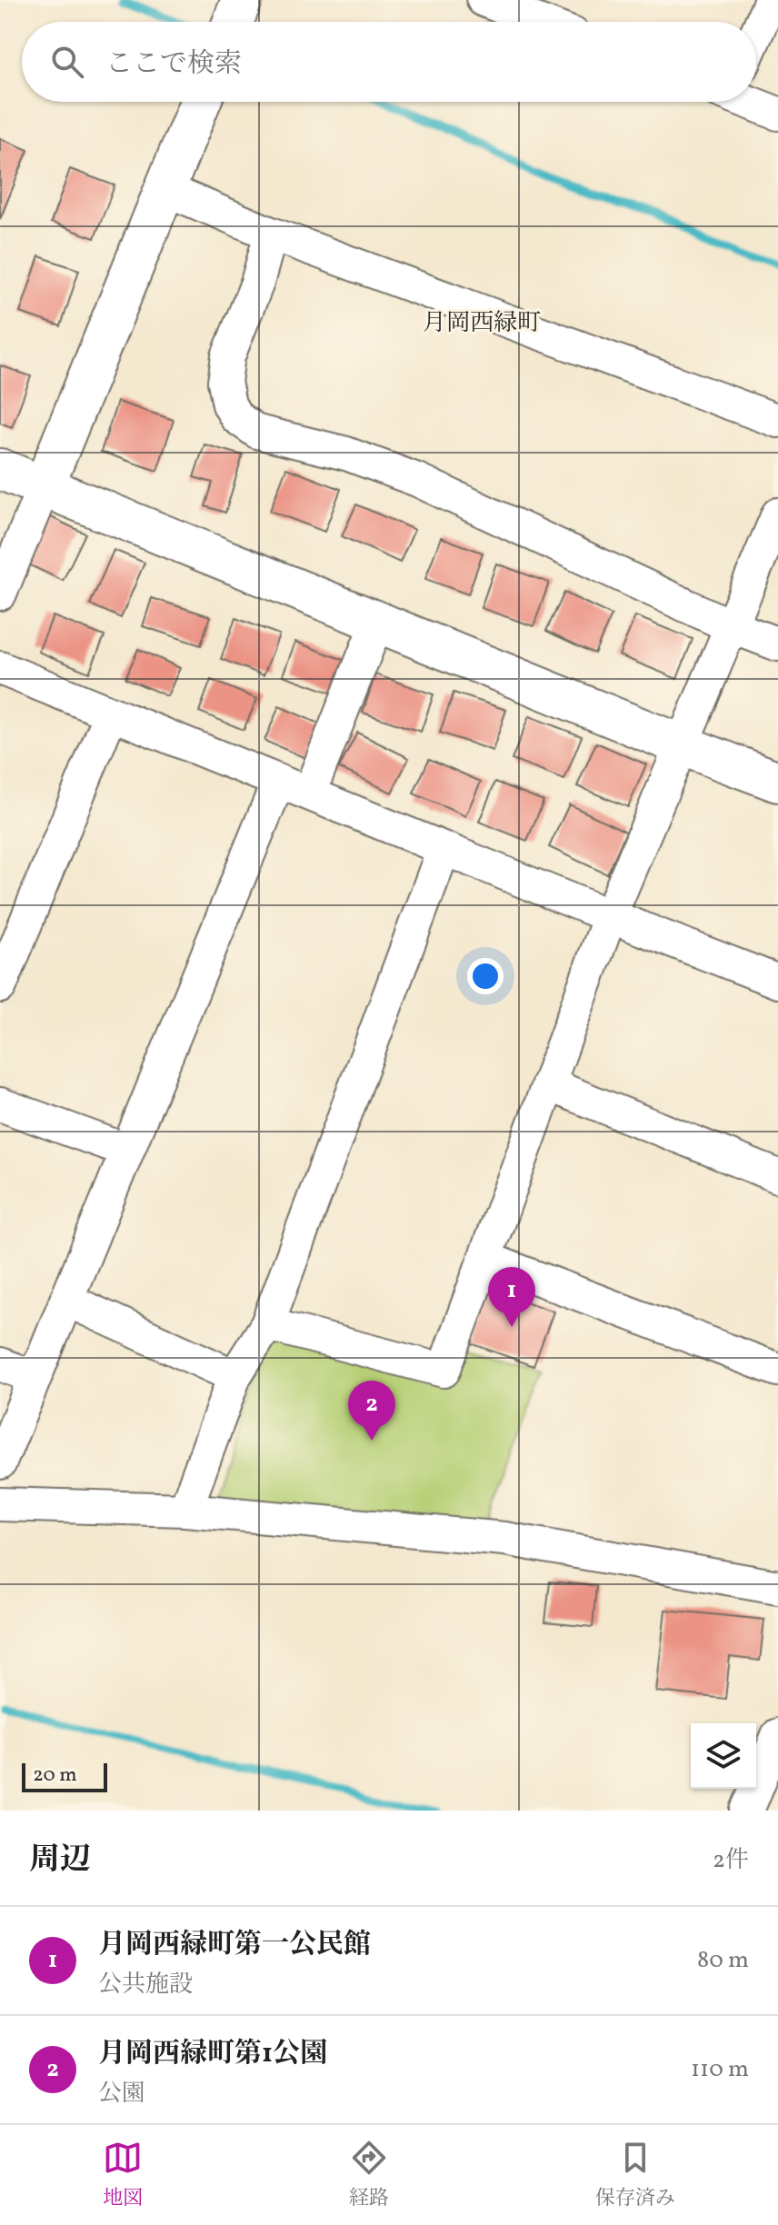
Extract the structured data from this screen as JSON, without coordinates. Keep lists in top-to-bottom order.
{
  "districts": ["月岡西緑町"],
  "scale_bar": "20 m",
  "page": {
    "search": "ここで検索",
    "pins": ["1", "2"],
    "scale": "20 m",
    "heading": ["周辺", "2件"],
    "list": [
      {
        "mark": "1",
        "name": "月岡西緑町第一公民館",
        "note": "公共施設",
        "value": "80 m"
      },
      {
        "mark": "2",
        "name": "月岡西緑町第1公園",
        "note": "公園",
        "value": "110 m"
      }
    ],
    "nav": ["地図", "経路", "保存済み"]
  }
}
